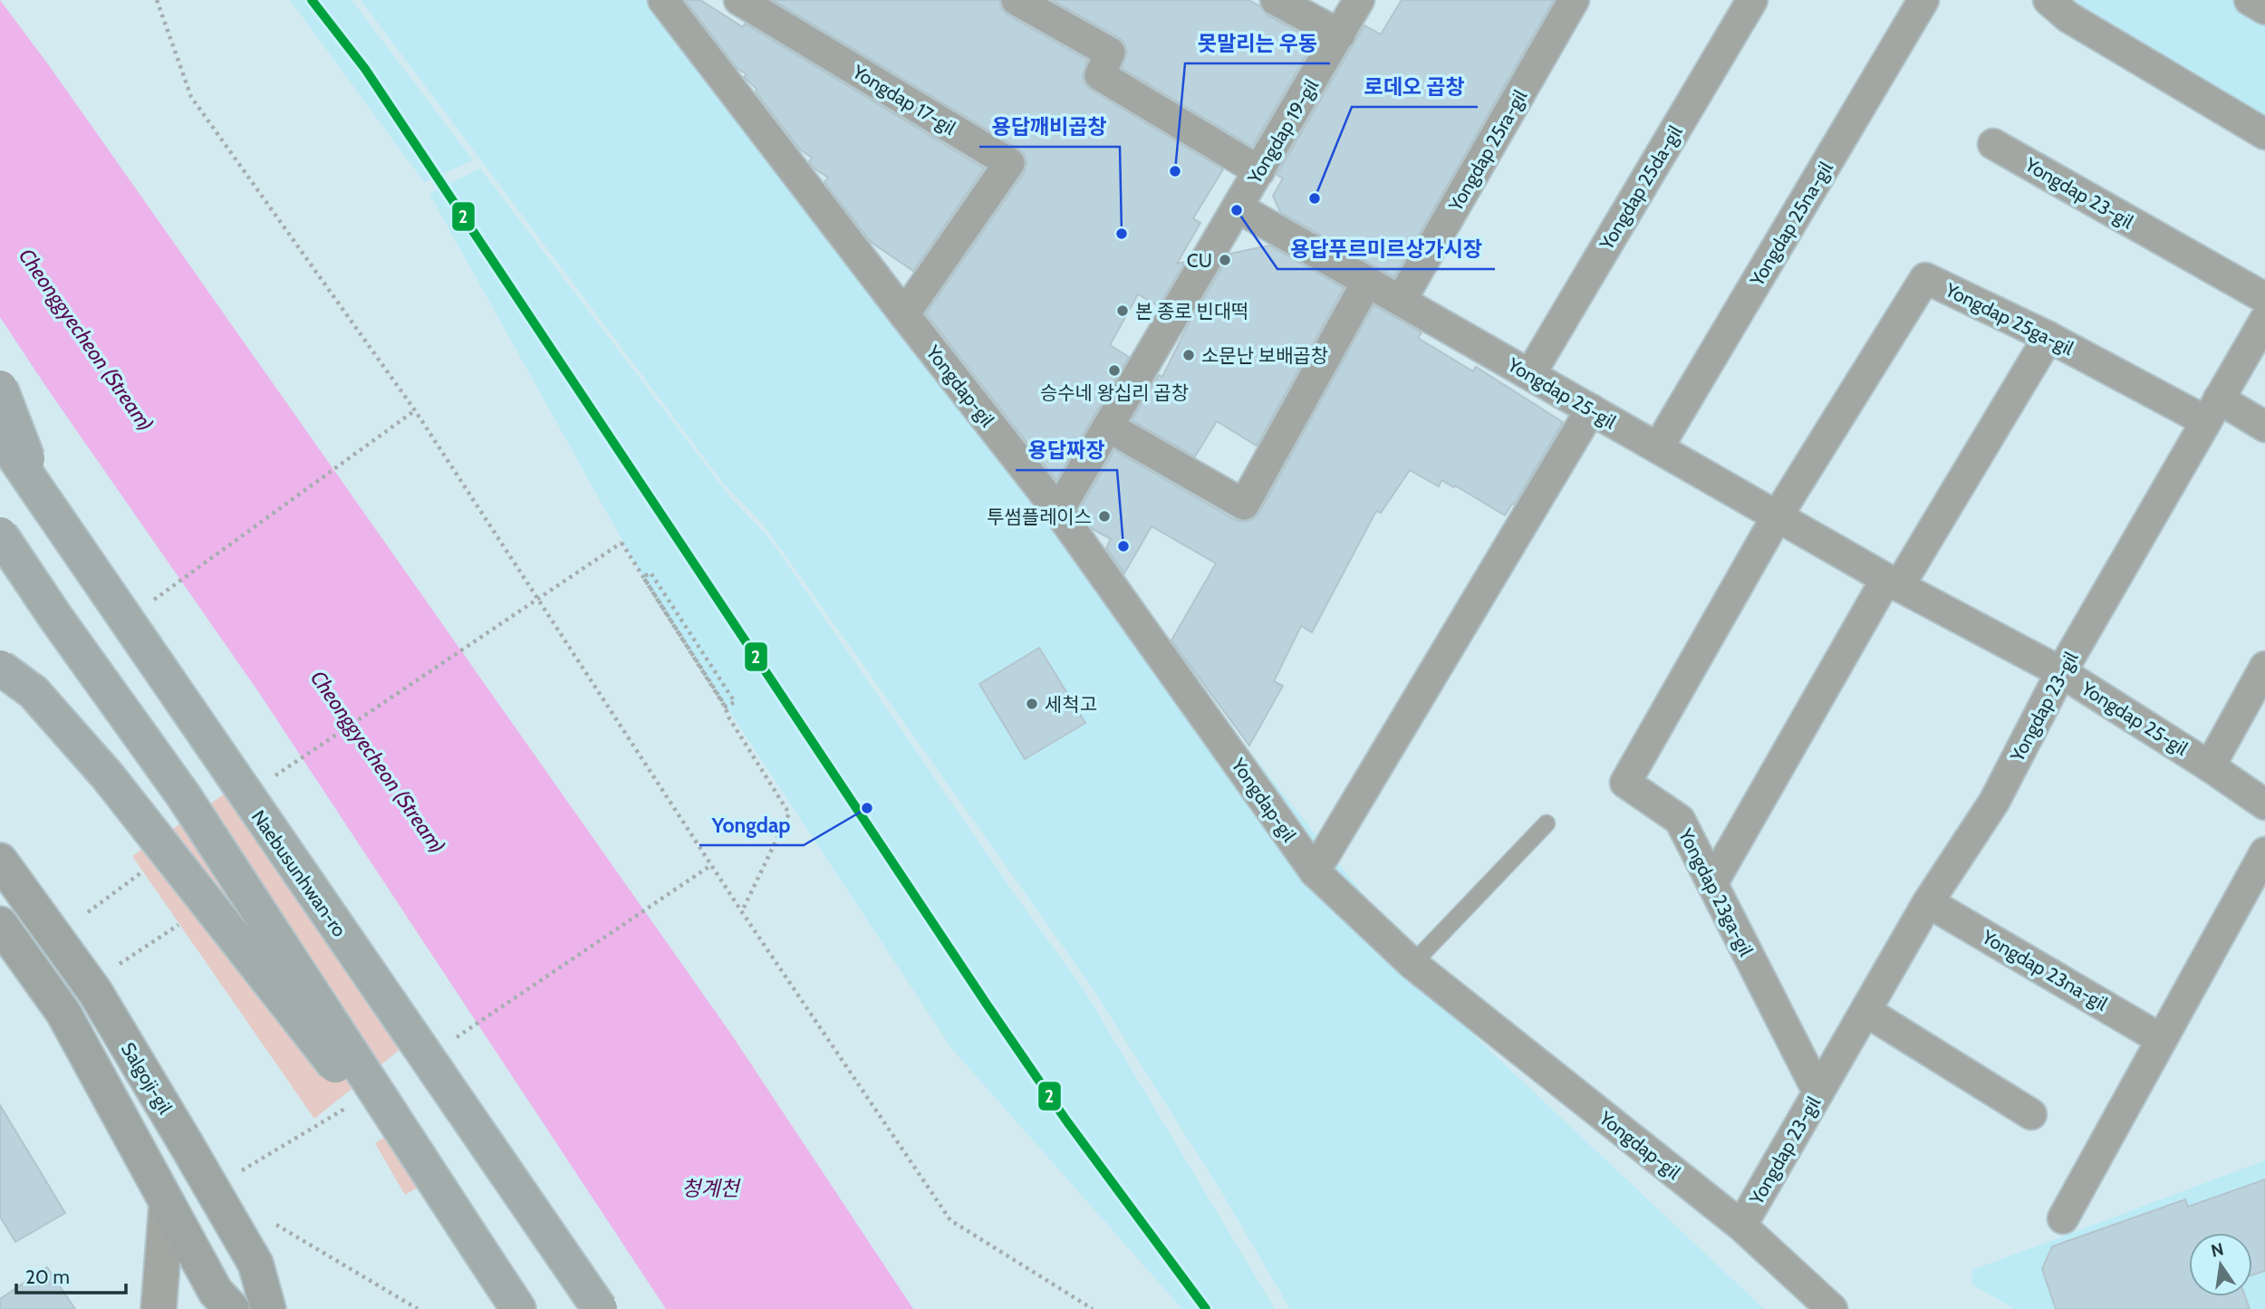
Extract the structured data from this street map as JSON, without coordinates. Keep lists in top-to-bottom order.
{
  "streets": {
    "highway": ["Naebusunhwan-ro"],
    "main road": ["Salgoji-gil"],
    "street": [
      "Yongdap 17-gil",
      "Yongdap 19-gil",
      "Yongdap 25ra-gil",
      "Yongdap 25da-gil",
      "Yongdap 23-gil",
      "Yongdap 25na-gil",
      "Yongdap 25ga-gil",
      "Yongdap-gil",
      "Yongdap 25-gil",
      "Yongdap 23ga-gil",
      "Yongdap 23na-gil"
    ]
  },
  "crossings": [
    ["Yongdap 17-gil", "Yongdap-gil"],
    ["Yongdap 19-gil", "Yongdap-gil"],
    ["Yongdap 19-gil", "Yongdap 25-gil"],
    ["Yongdap 25ra-gil", "Yongdap 25-gil"],
    ["Yongdap 25da-gil", "Yongdap 25-gil"],
    ["Yongdap 23-gil", "Yongdap 25ga-gil"],
    ["Yongdap 23-gil", "Yongdap-gil"],
    ["Yongdap 23-gil", "Yongdap 25-gil"],
    ["Yongdap 23-gil", "Yongdap 23ga-gil"],
    ["Yongdap 23-gil", "Yongdap 23na-gil"],
    ["Yongdap 25na-gil", "Yongdap 25-gil"],
    ["Yongdap 25ga-gil", "Yongdap 25-gil"],
    ["Yongdap 25ga-gil", "Yongdap 23ga-gil"],
    ["Yongdap 25-gil", "Yongdap 23ga-gil"]
  ],
  "water": ["Cheonggyecheon (Stream)", "청계천"],
  "places": [
    "못말리는 우동",
    "로데오 곱창",
    "용답푸르미르상가시장",
    "용답깨비곱창",
    "CU",
    "본 종로 빈대떡",
    "소문난 보배곱창",
    "승수네 왕십리 곱창",
    "투썸플레이스",
    "용답짜장",
    "세척고",
    "Yongdap"
  ],
  "lines": ["transit line 2"],
  "scale_bar": "20 m",
  "north": "top"
}
